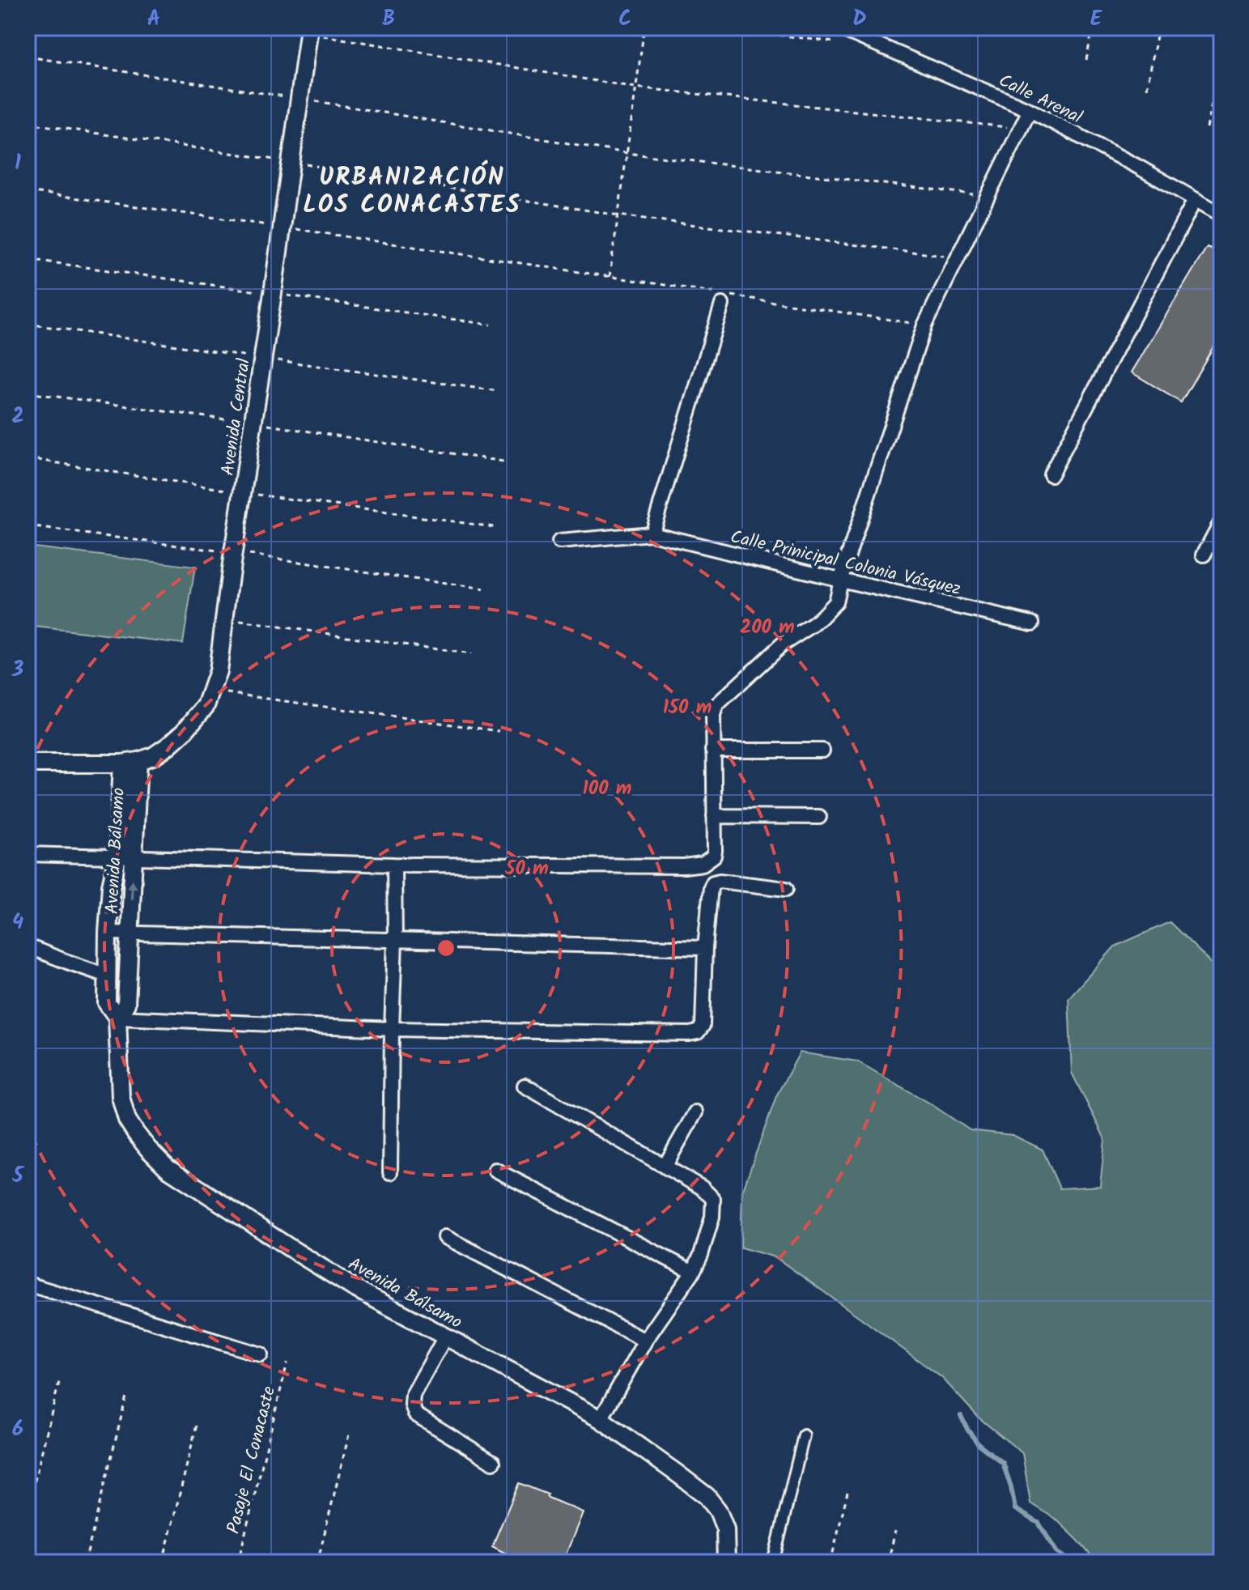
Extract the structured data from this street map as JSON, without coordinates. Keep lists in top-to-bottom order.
{
  "streets": {
    "street": [
      "Calle Arenal",
      "Avenida Central",
      "Calle Prinicipal Colonia Vásquez",
      "Avenida Bálsamo"
    ],
    "path": ["Pasaje El Conacaste"]
  },
  "crossings": [
    ["Avenida Central", "Avenida Bálsamo"]
  ],
  "districts": ["URBANIZACIÓN LOS CONACASTES"],
  "grid": {
    "columns": [
      "A",
      "B",
      "C",
      "D",
      "E"
    ],
    "rows": [
      "1",
      "2",
      "3",
      "4",
      "5",
      "6"
    ]
  },
  "rings": [
    "200 m",
    "150 m",
    "100 m",
    "50 m"
  ]
}
